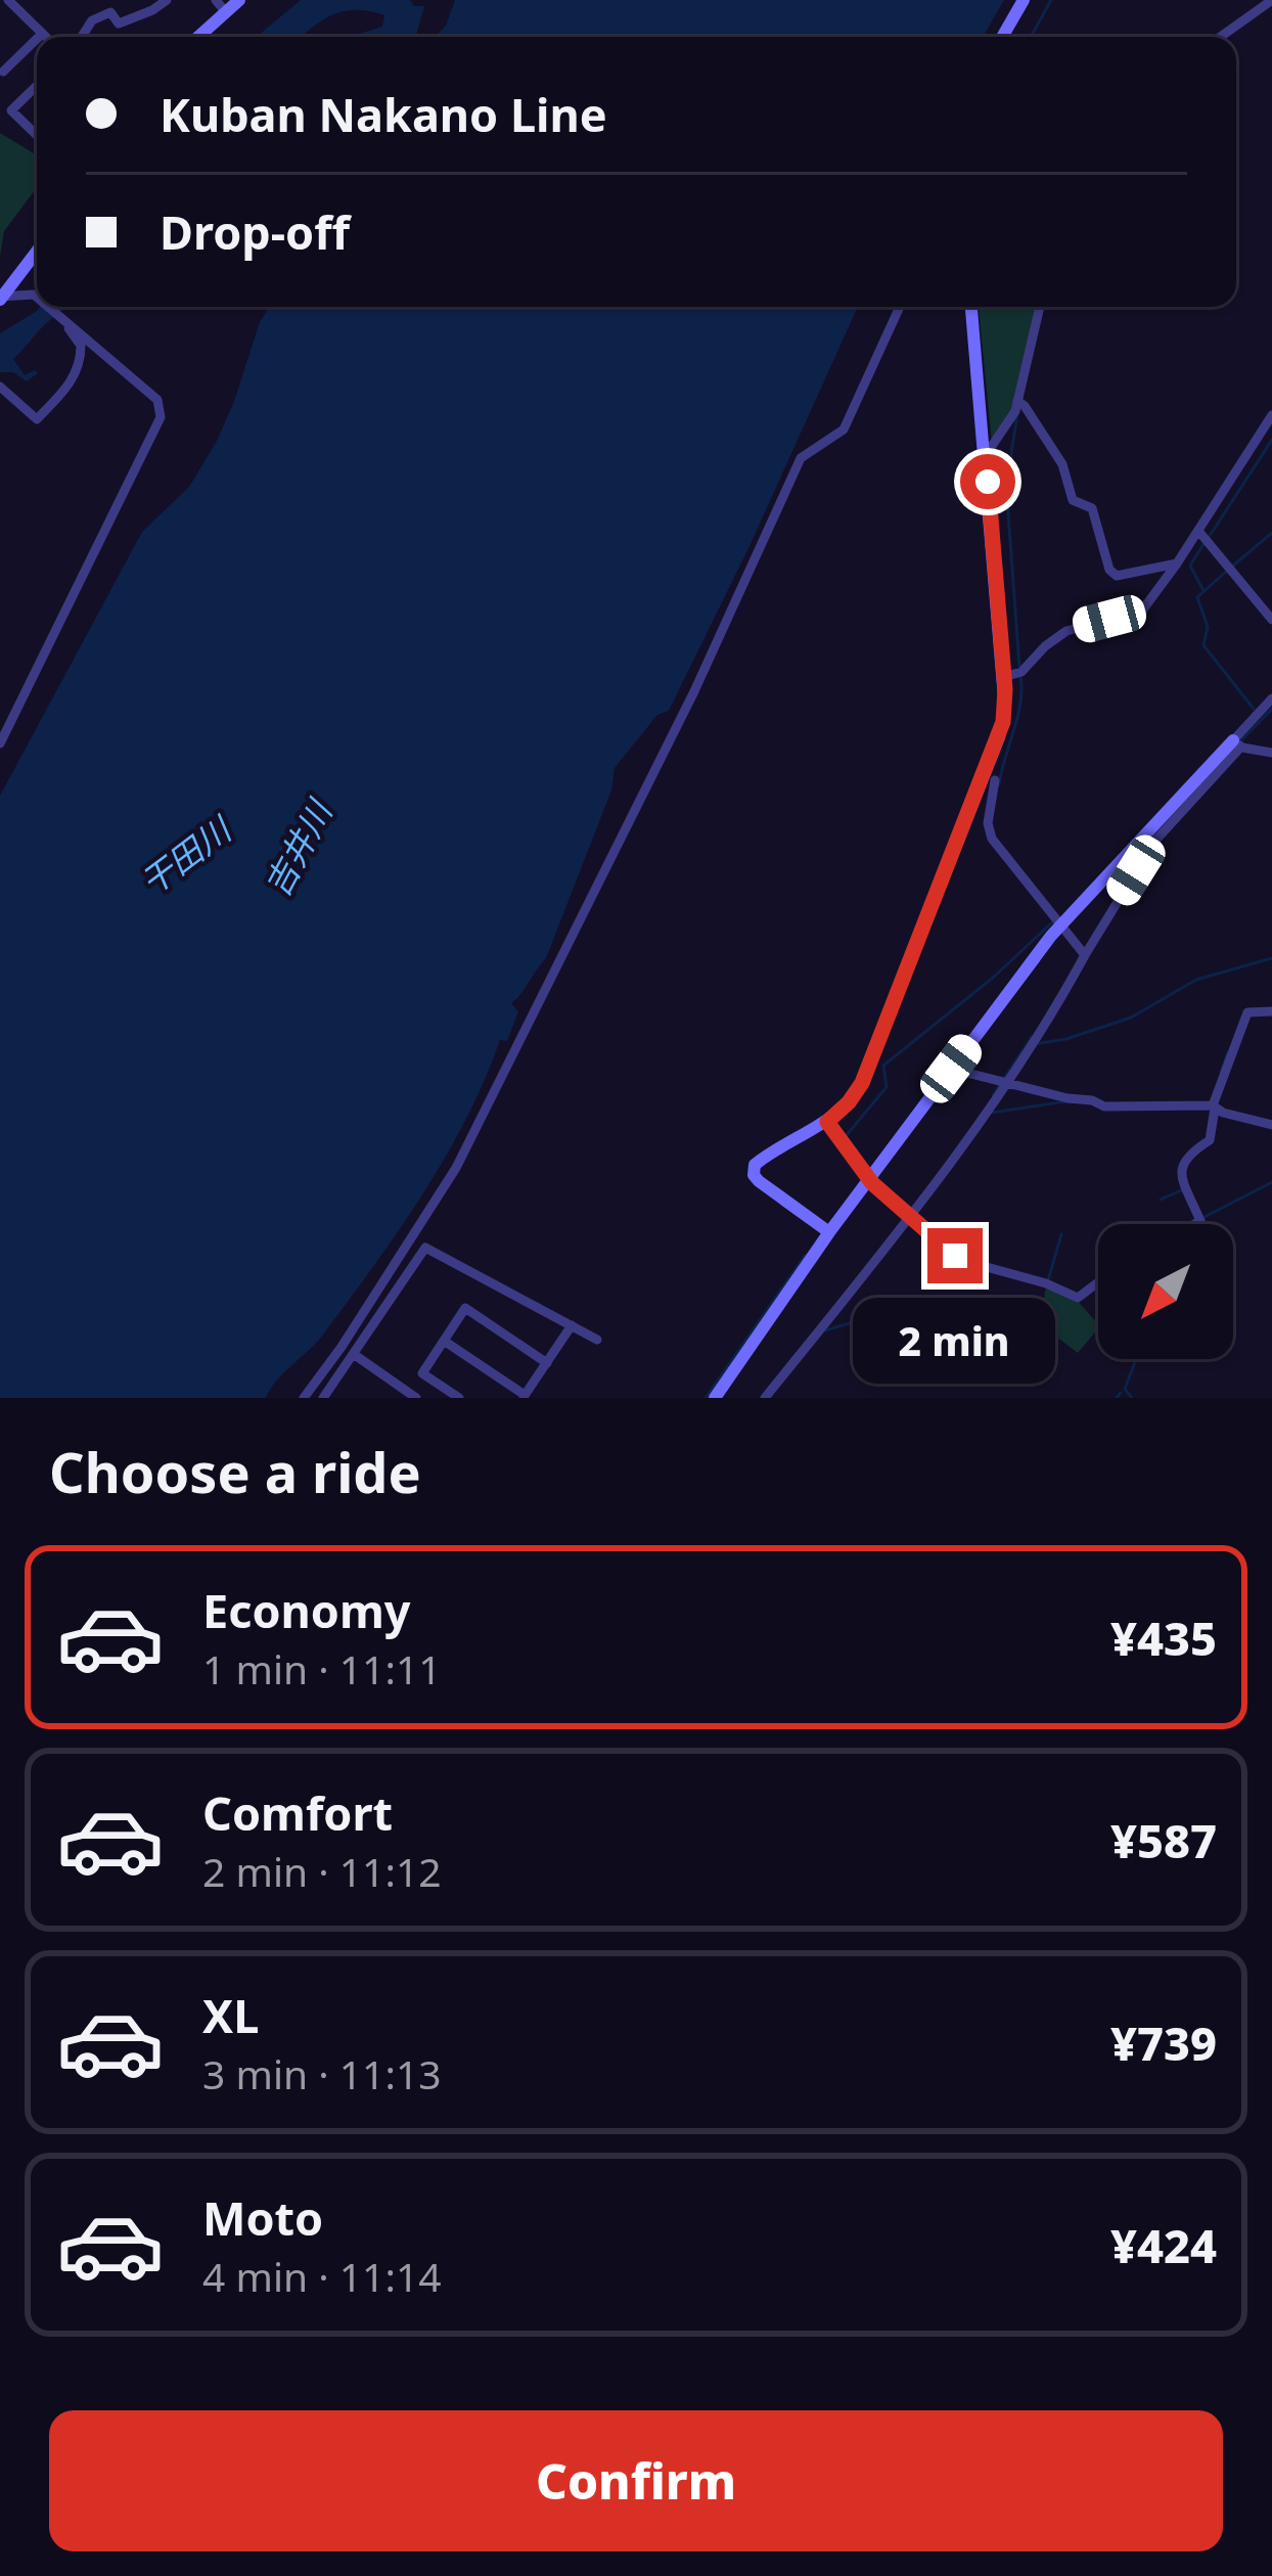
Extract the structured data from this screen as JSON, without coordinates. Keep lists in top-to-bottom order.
{
  "water": ["吉井川", "干田川"],
  "north": "bottom left",
  "page": {
    "banner": ["Kuban Nakano Line", "Drop-off"],
    "bubble": "2 min",
    "heading": "Choose a ride",
    "list": [
      {
        "name": "Economy",
        "note": "1 min · 11:11",
        "value": "¥435"
      },
      {
        "name": "Comfort",
        "note": "2 min · 11:12",
        "value": "¥587"
      },
      {
        "name": "XL",
        "note": "3 min · 11:13",
        "value": "¥739"
      },
      {
        "name": "Moto",
        "note": "4 min · 11:14",
        "value": "¥424"
      }
    ],
    "buttons": "Confirm"
  }
}
